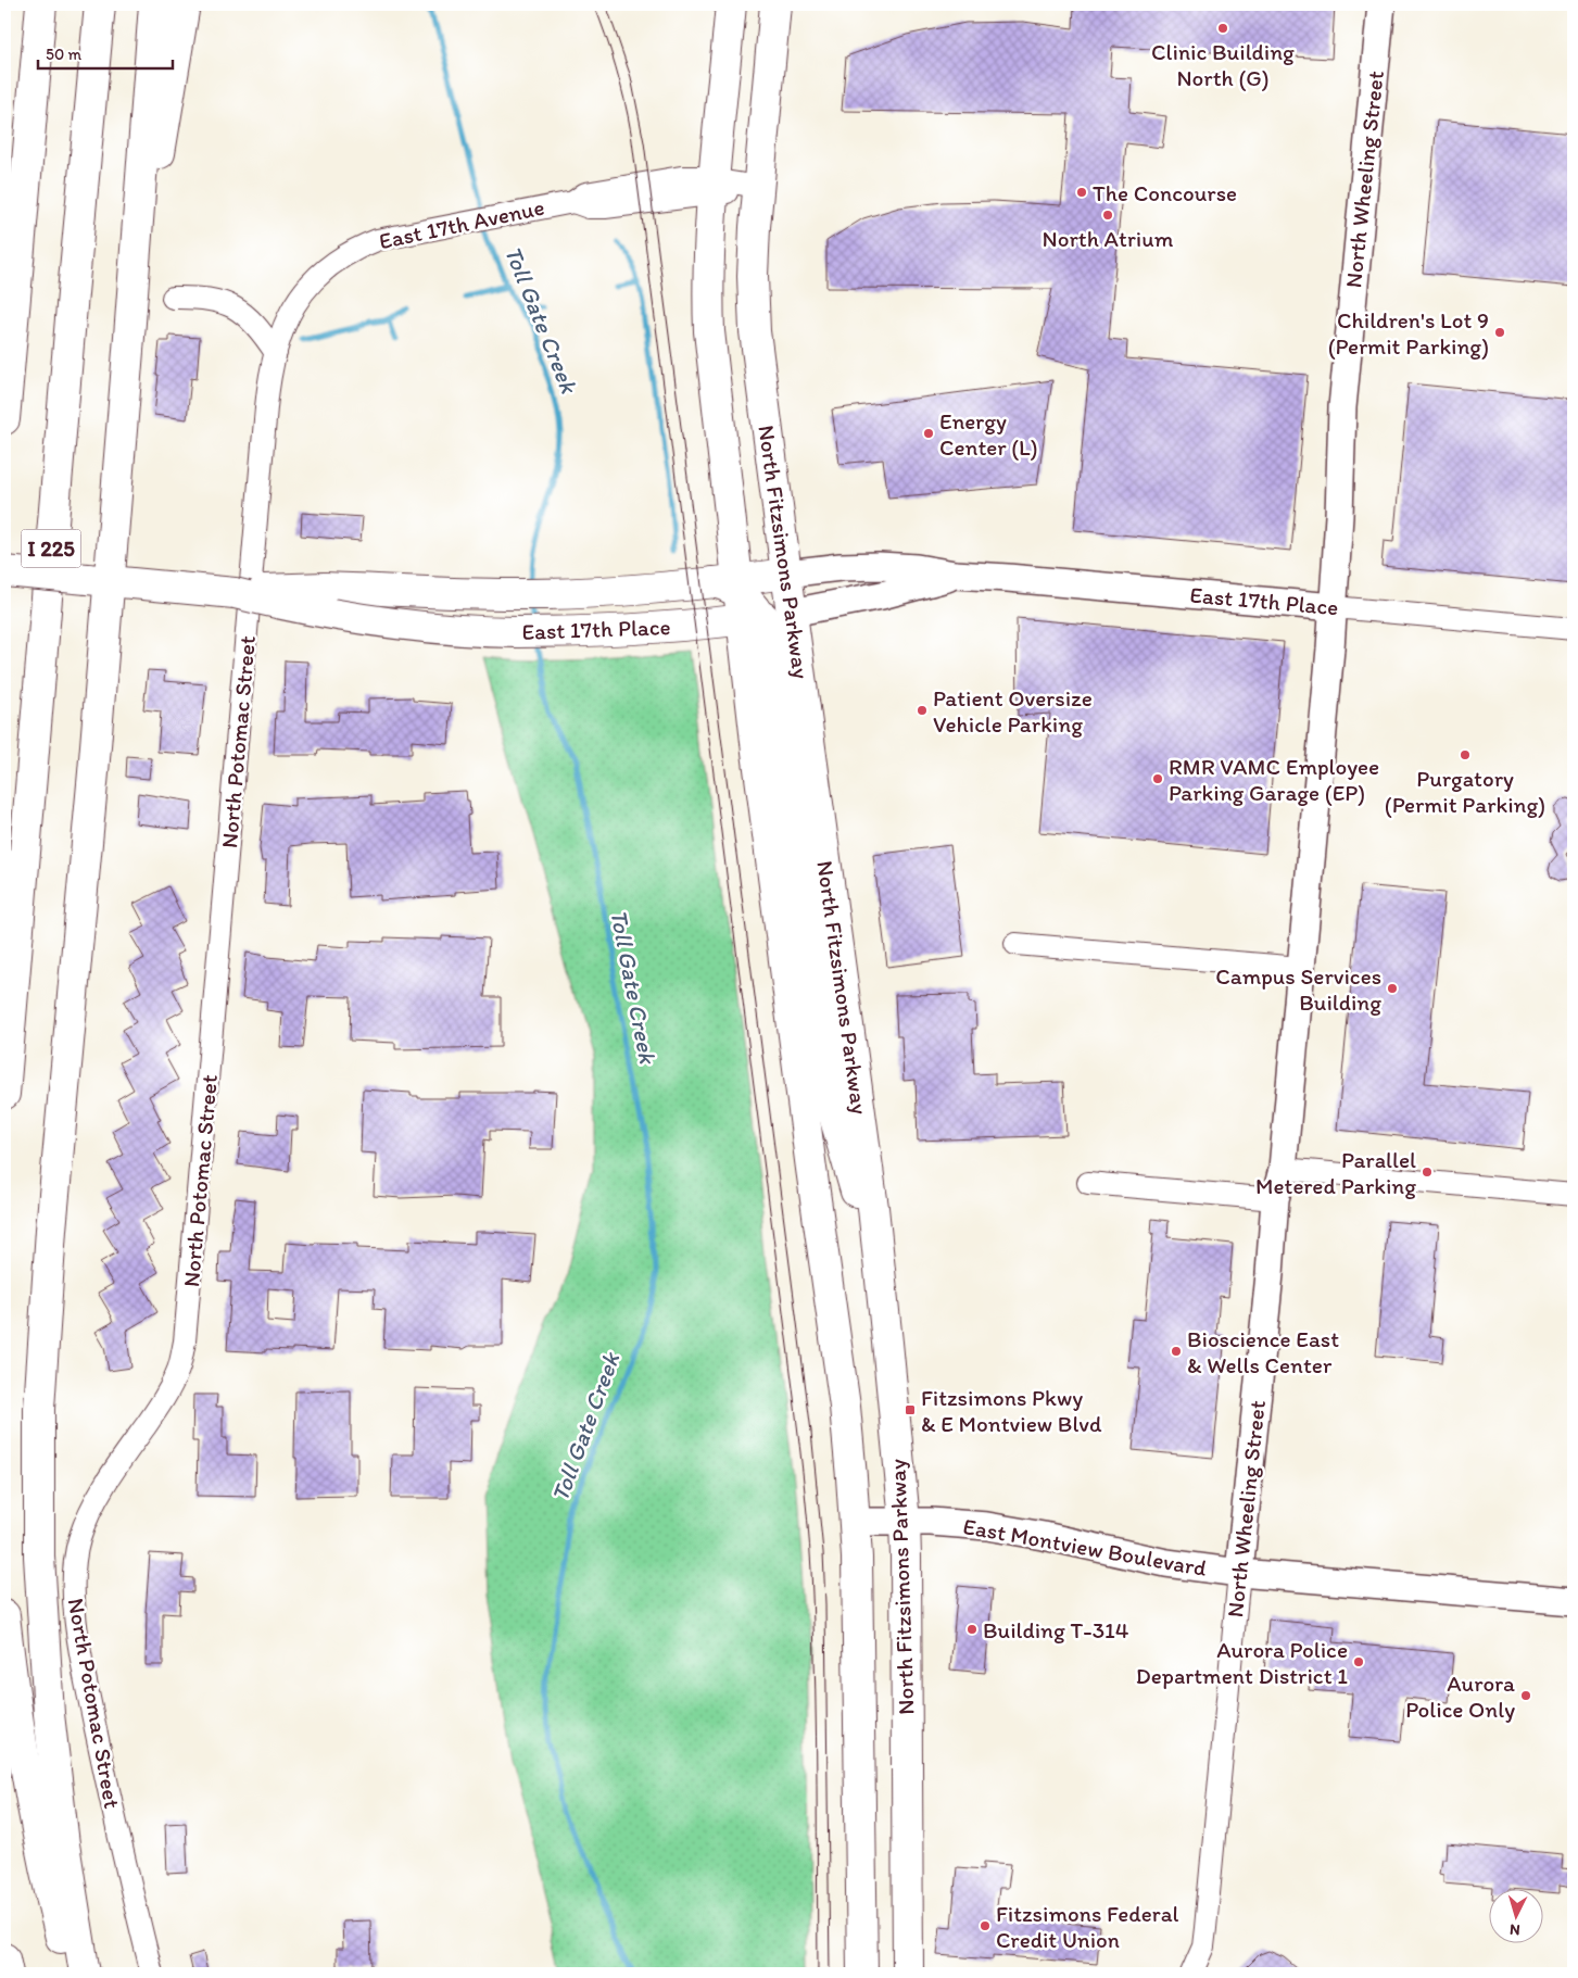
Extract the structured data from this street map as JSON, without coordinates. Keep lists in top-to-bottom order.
{
  "streets": {
    "main road": ["I 225", "North Fitzsimons Parkway", "East 17th Place"],
    "street": [
      "North Wheeling Street",
      "East 17th Avenue",
      "North Potomac Street",
      "East Montview Boulevard"
    ]
  },
  "crossings": [
    ["North Wheeling Street", "East 17th Place"],
    ["North Wheeling Street", "East Montview Boulevard"],
    ["East 17th Avenue", "North Fitzsimons Parkway"],
    ["East 17th Avenue", "North Potomac Street"],
    ["North Fitzsimons Parkway", "East 17th Place"],
    ["North Fitzsimons Parkway", "East Montview Boulevard"]
  ],
  "water": ["Toll Gate Creek"],
  "places": {
    "other": [
      "Clinic Building North (G)",
      "The Concourse",
      "North Atrium",
      "Children's Lot 9 (Permit Parking)",
      "Energy Center (L)",
      "Patient Oversize Vehicle Parking",
      "Purgatory (Permit Parking)",
      "RMR VAMC Employee Parking Garage (EP)",
      "Campus Services Building",
      "Parallel Metered Parking",
      "Bioscience East & Wells Center",
      "Building T-314",
      "Aurora Police Department District 1",
      "Aurora Police Only",
      "Fitzsimons Federal Credit Union"
    ],
    "transit": ["Fitzsimons Pkwy & E Montview Blvd"]
  },
  "scale_bar": "50 m",
  "north": "bottom"
}
